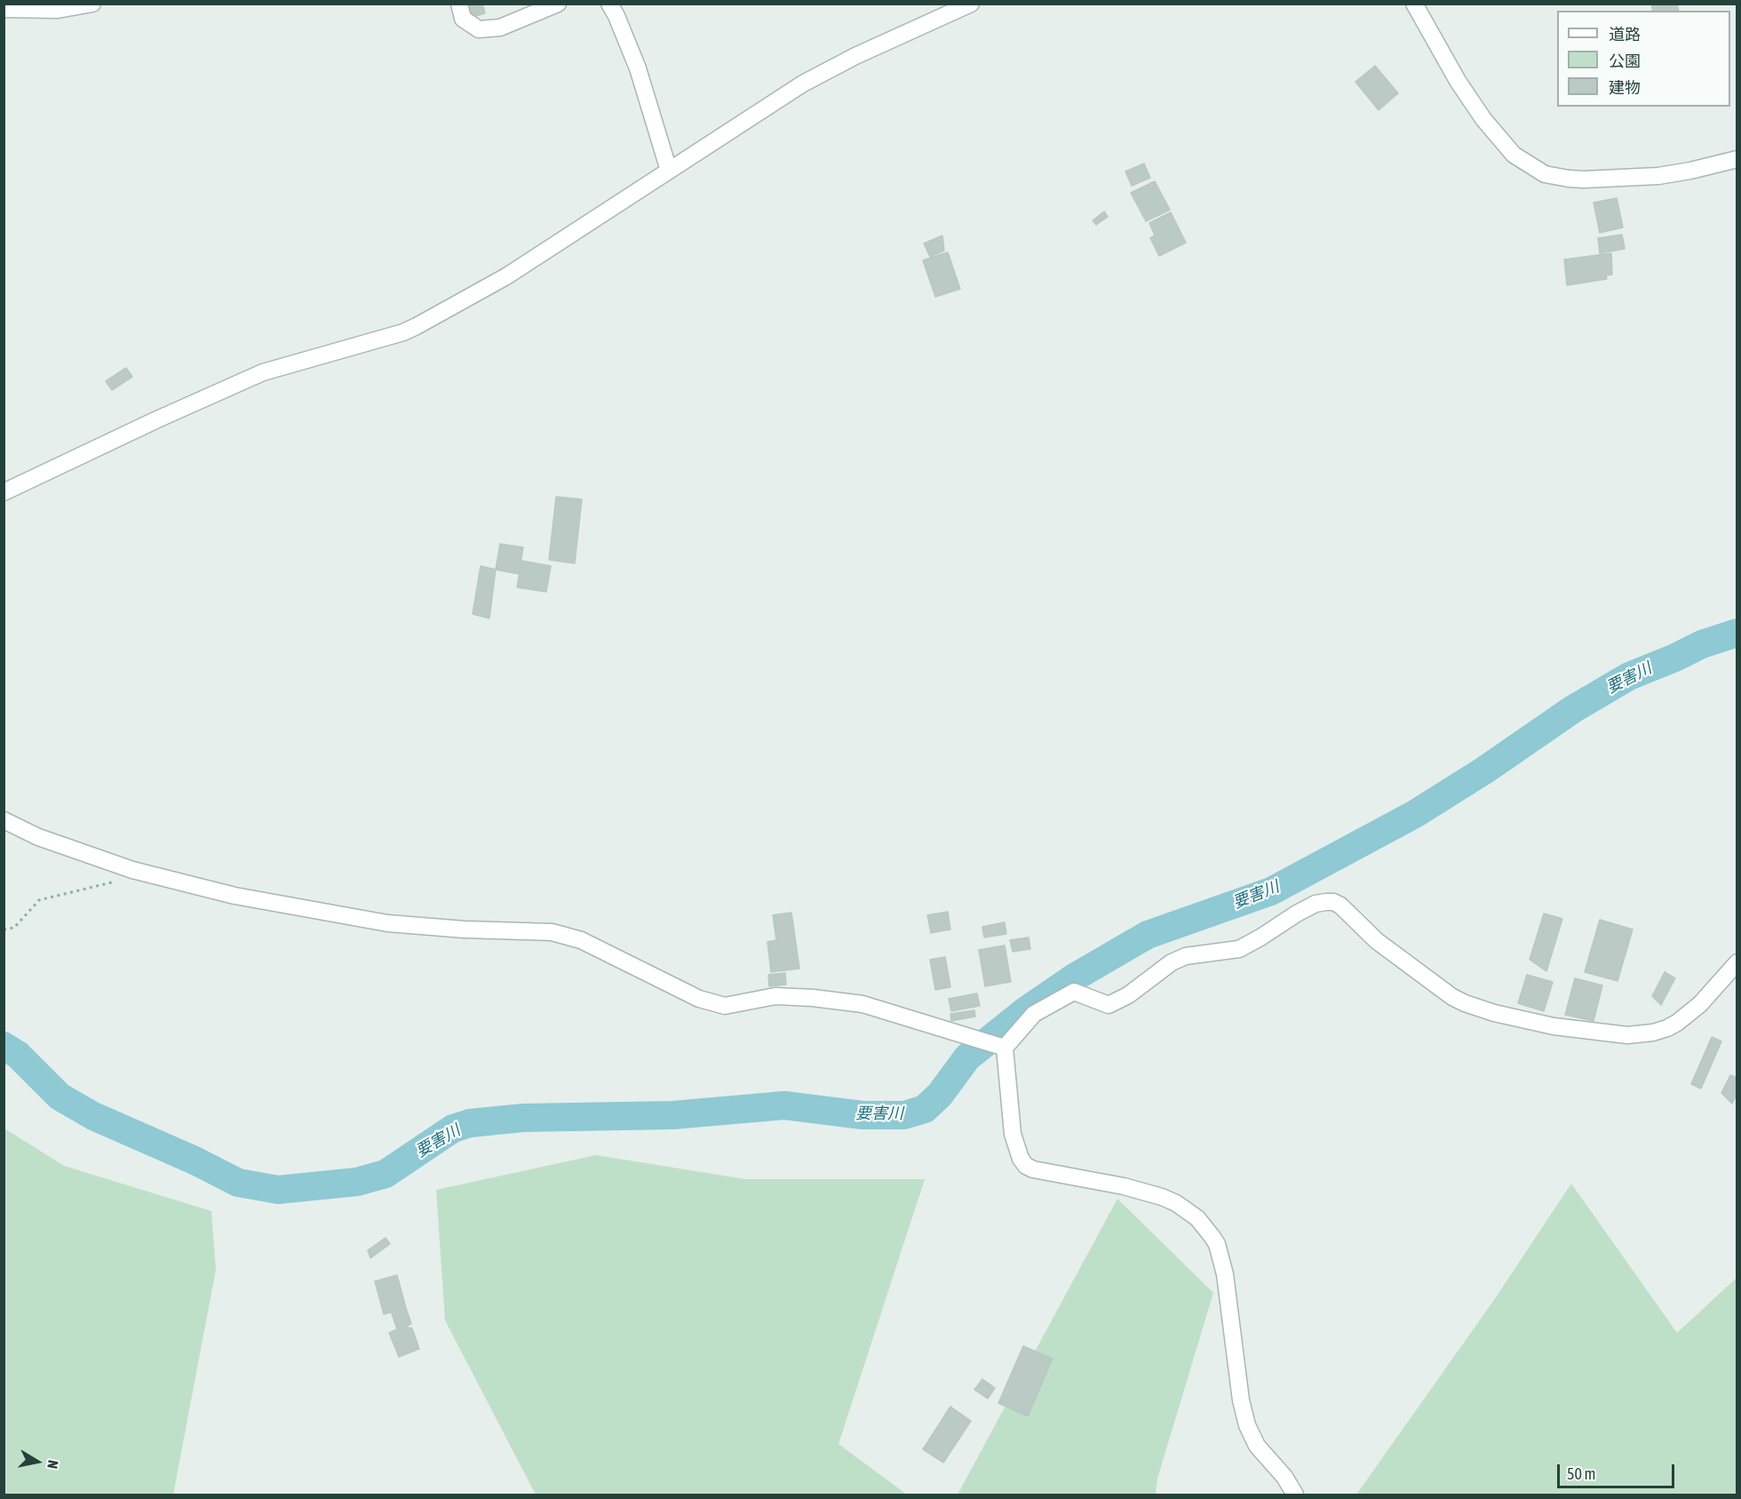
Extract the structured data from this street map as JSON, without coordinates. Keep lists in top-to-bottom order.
{
  "water": ["要害川"],
  "legend": ["道路", "公園", "建物"],
  "scale_bar": "50 m",
  "north": "right"
}
